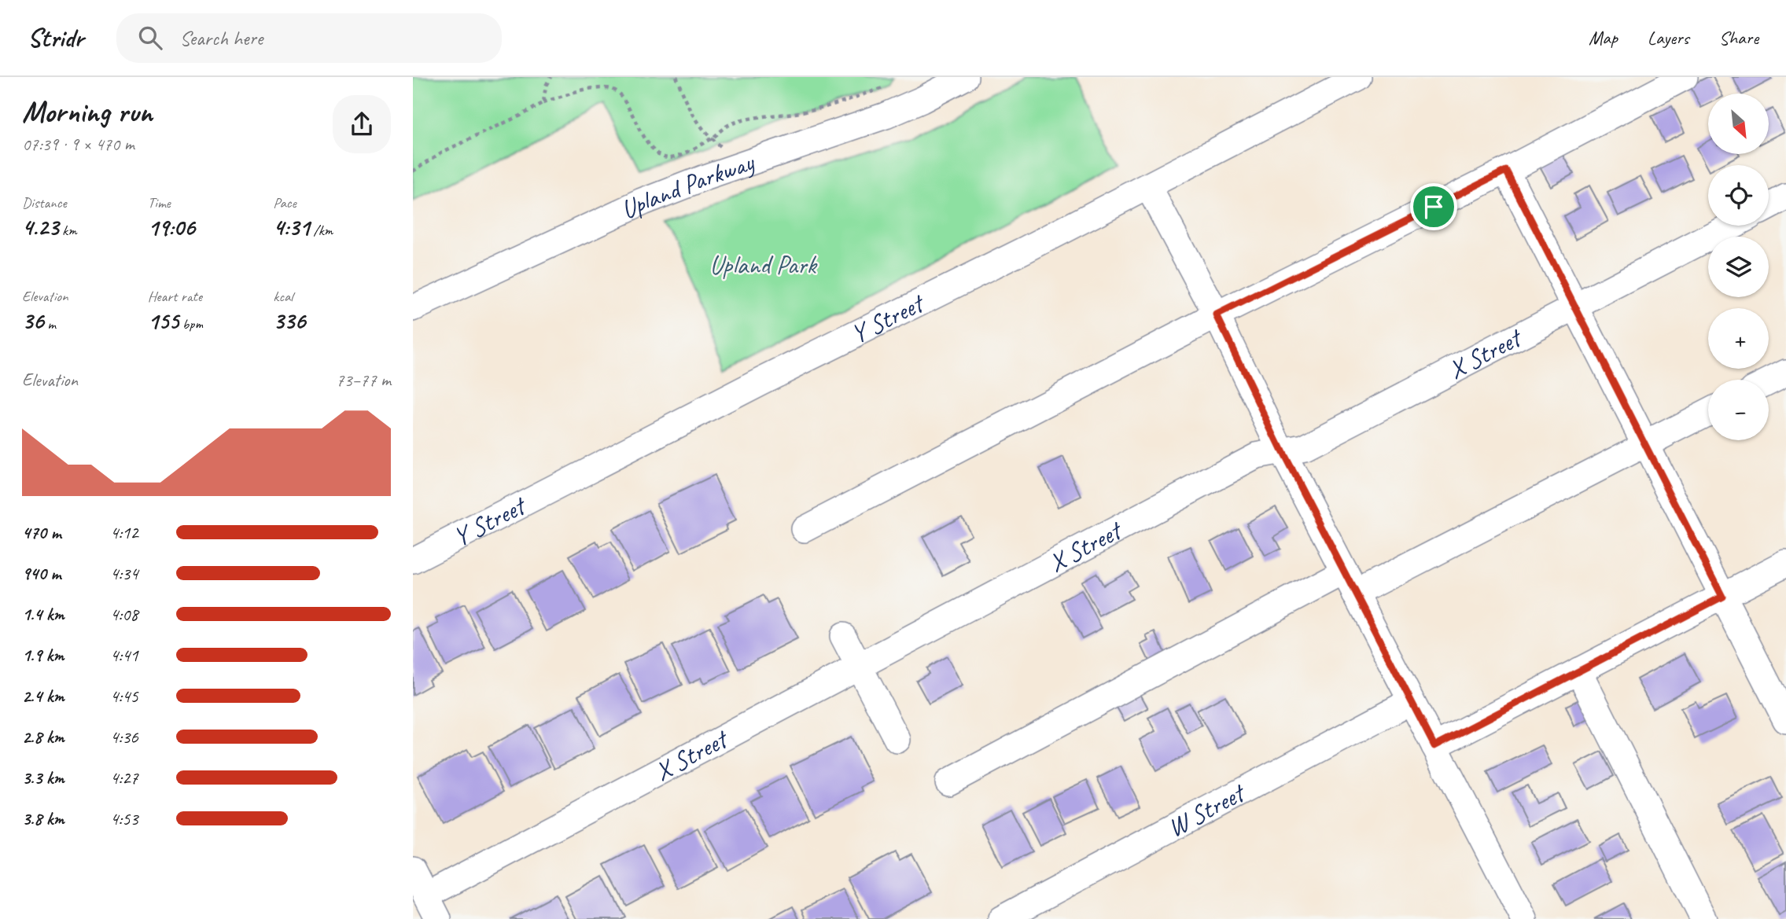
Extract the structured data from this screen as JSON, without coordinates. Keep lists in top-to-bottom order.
{
  "streets": {
    "street": [
      "Upland Parkway",
      "Y Street",
      "X Street",
      "W Street"
    ]
  },
  "parks": ["Upland Park"],
  "north": "bottom right",
  "page": {
    "header": "Stridr",
    "search": "Search here",
    "nav": ["Map", "Layers", "Share"],
    "heading": ["Morning run", "07:39 · 9 × 470 m"],
    "map_buttons": ["+", "−"],
    "stats": [
      ["Distance", "4.23 km"],
      ["Time", "19:06"],
      ["Pace", "4:31 /km"],
      ["Elevation", "36 m"],
      ["Heart rate", "155 bpm"],
      ["kcal", "336"]
    ],
    "chart": ["Elevation", "73–77 m"],
    "list": [
      {
        "name": "470 m",
        "note": "4:12"
      },
      {
        "name": "940 m",
        "note": "4:34"
      },
      {
        "name": "1.4 km",
        "note": "4:08"
      },
      {
        "name": "1.9 km",
        "note": "4:41"
      },
      {
        "name": "2.4 km",
        "note": "4:45"
      },
      {
        "name": "2.8 km",
        "note": "4:36"
      },
      {
        "name": "3.3 km",
        "note": "4:27"
      },
      {
        "name": "3.8 km",
        "note": "4:53"
      }
    ]
  }
}
